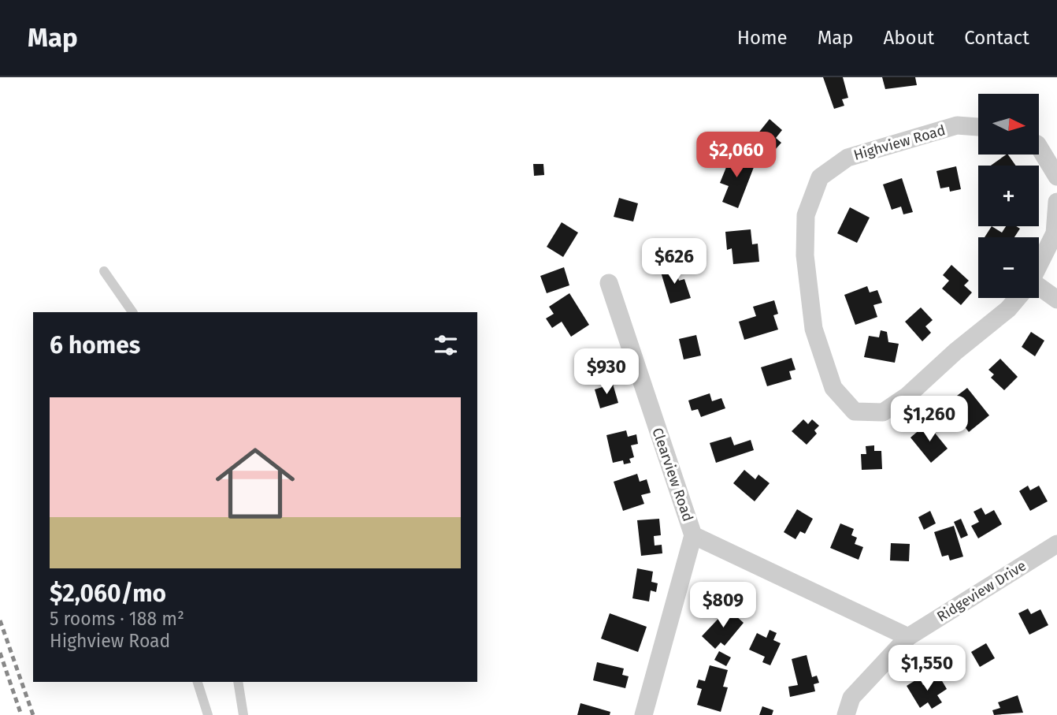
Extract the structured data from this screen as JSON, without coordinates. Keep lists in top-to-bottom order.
{
  "streets": {
    "street": ["Highview Road", "Clearview Road", "Ridgeview Drive"]
  },
  "crossings": [
    ["Clearview Road", "Ridgeview Drive"]
  ],
  "north": "right",
  "page": {
    "header": "Map",
    "nav": [
      "Home",
      "Map",
      "About",
      "Contact"
    ],
    "map_buttons": ["+", "−"],
    "price": [
      "$2,060",
      "$626",
      "$930",
      "$1,260",
      "$809",
      "$1,550"
    ],
    "heading": "6 homes",
    "list": [
      {
        "name": "$2,060/mo",
        "note": "5 rooms · 188 m² · Highview Road"
      }
    ]
  }
}
